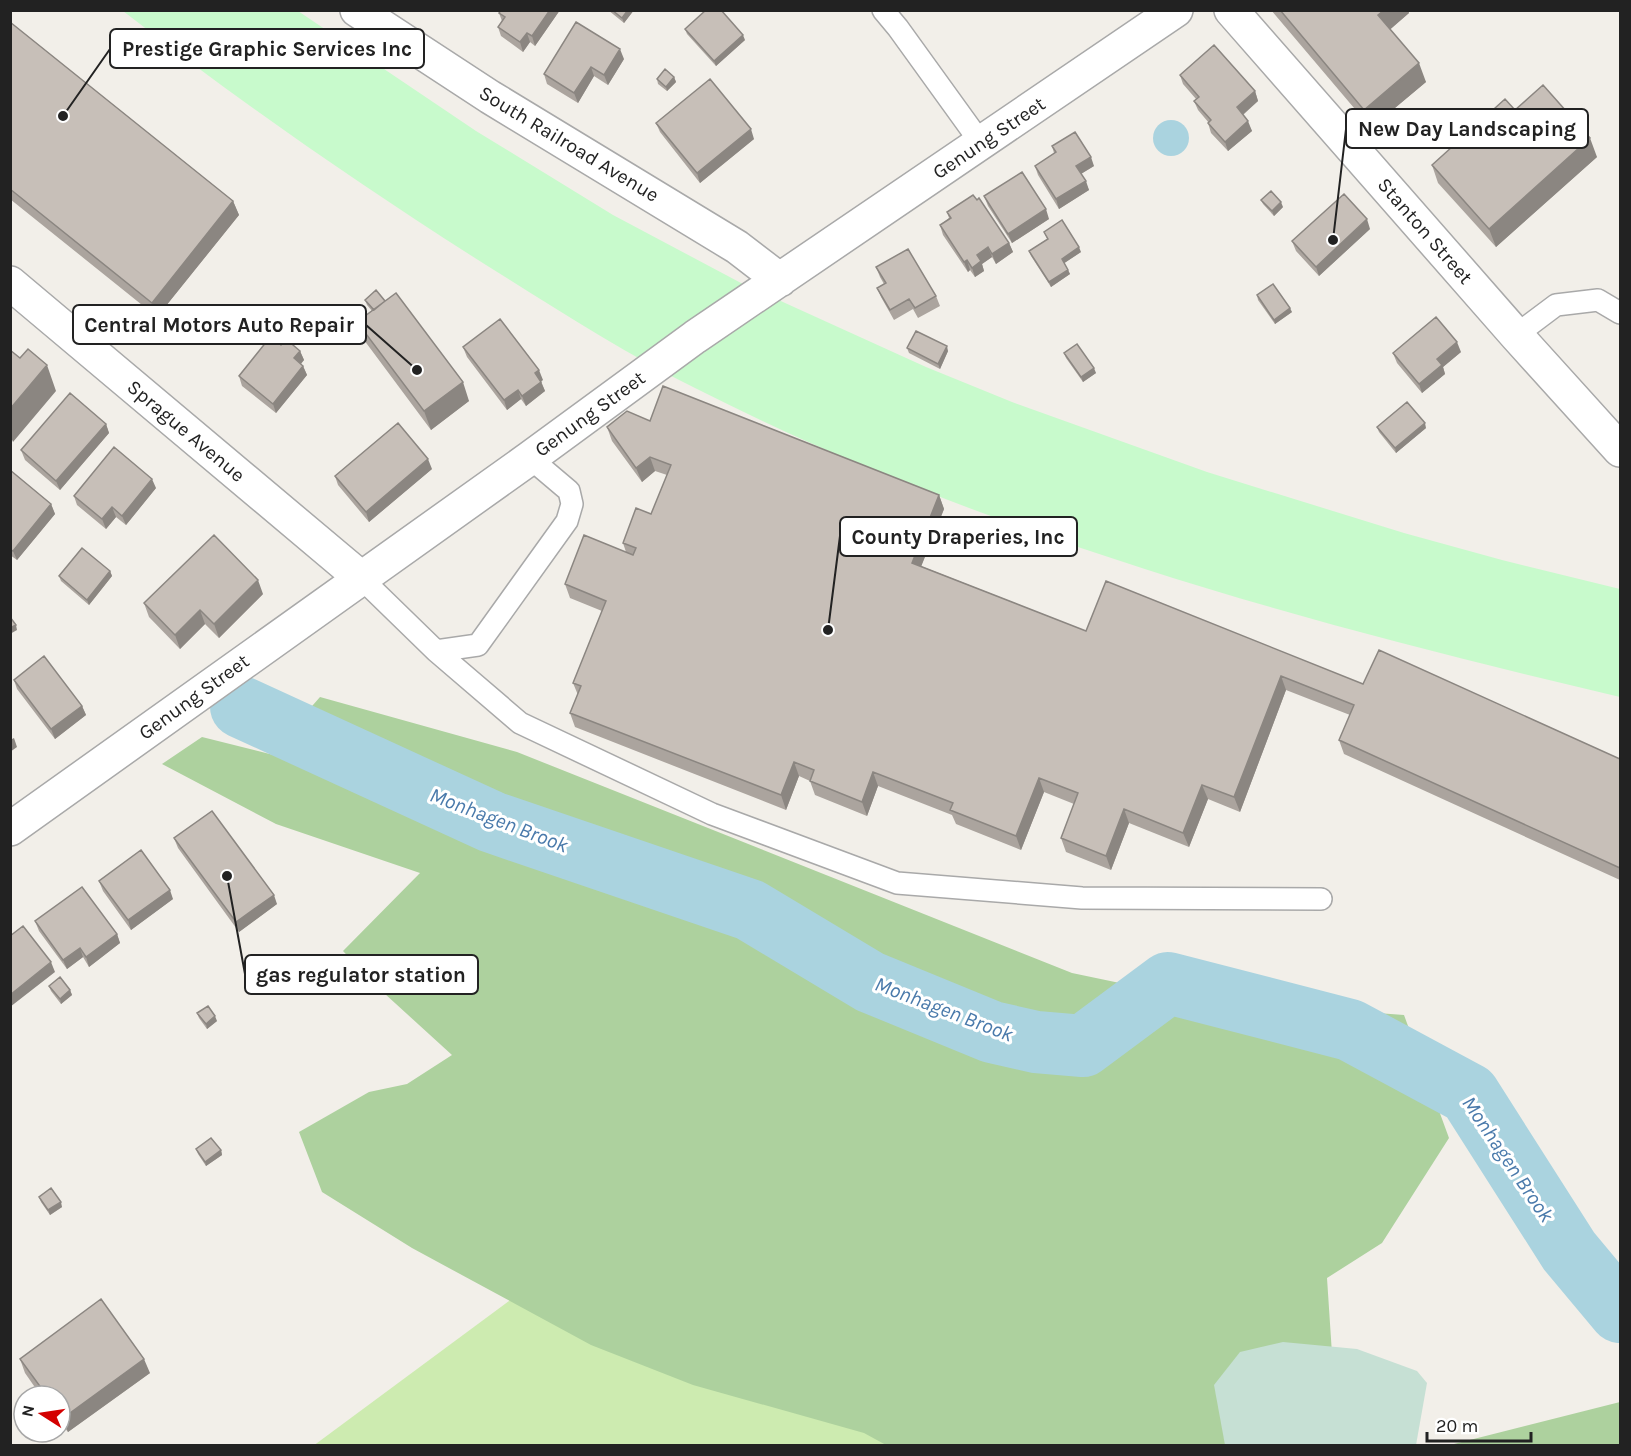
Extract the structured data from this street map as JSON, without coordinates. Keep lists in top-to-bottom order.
{
  "streets": {
    "street": [
      "Genung Street",
      "South Railroad Avenue",
      "Stanton Street",
      "Sprague Avenue"
    ]
  },
  "crossings": [
    ["Genung Street", "South Railroad Avenue"],
    ["Genung Street", "Sprague Avenue"]
  ],
  "water": ["Monhagen Brook"],
  "places": [
    "Prestige Graphic Services Inc",
    "New Day Landscaping",
    "Central Motors Auto Repair",
    "County Draperies, Inc",
    "gas regulator station"
  ],
  "scale_bar": "20 m",
  "north": "left"
}
